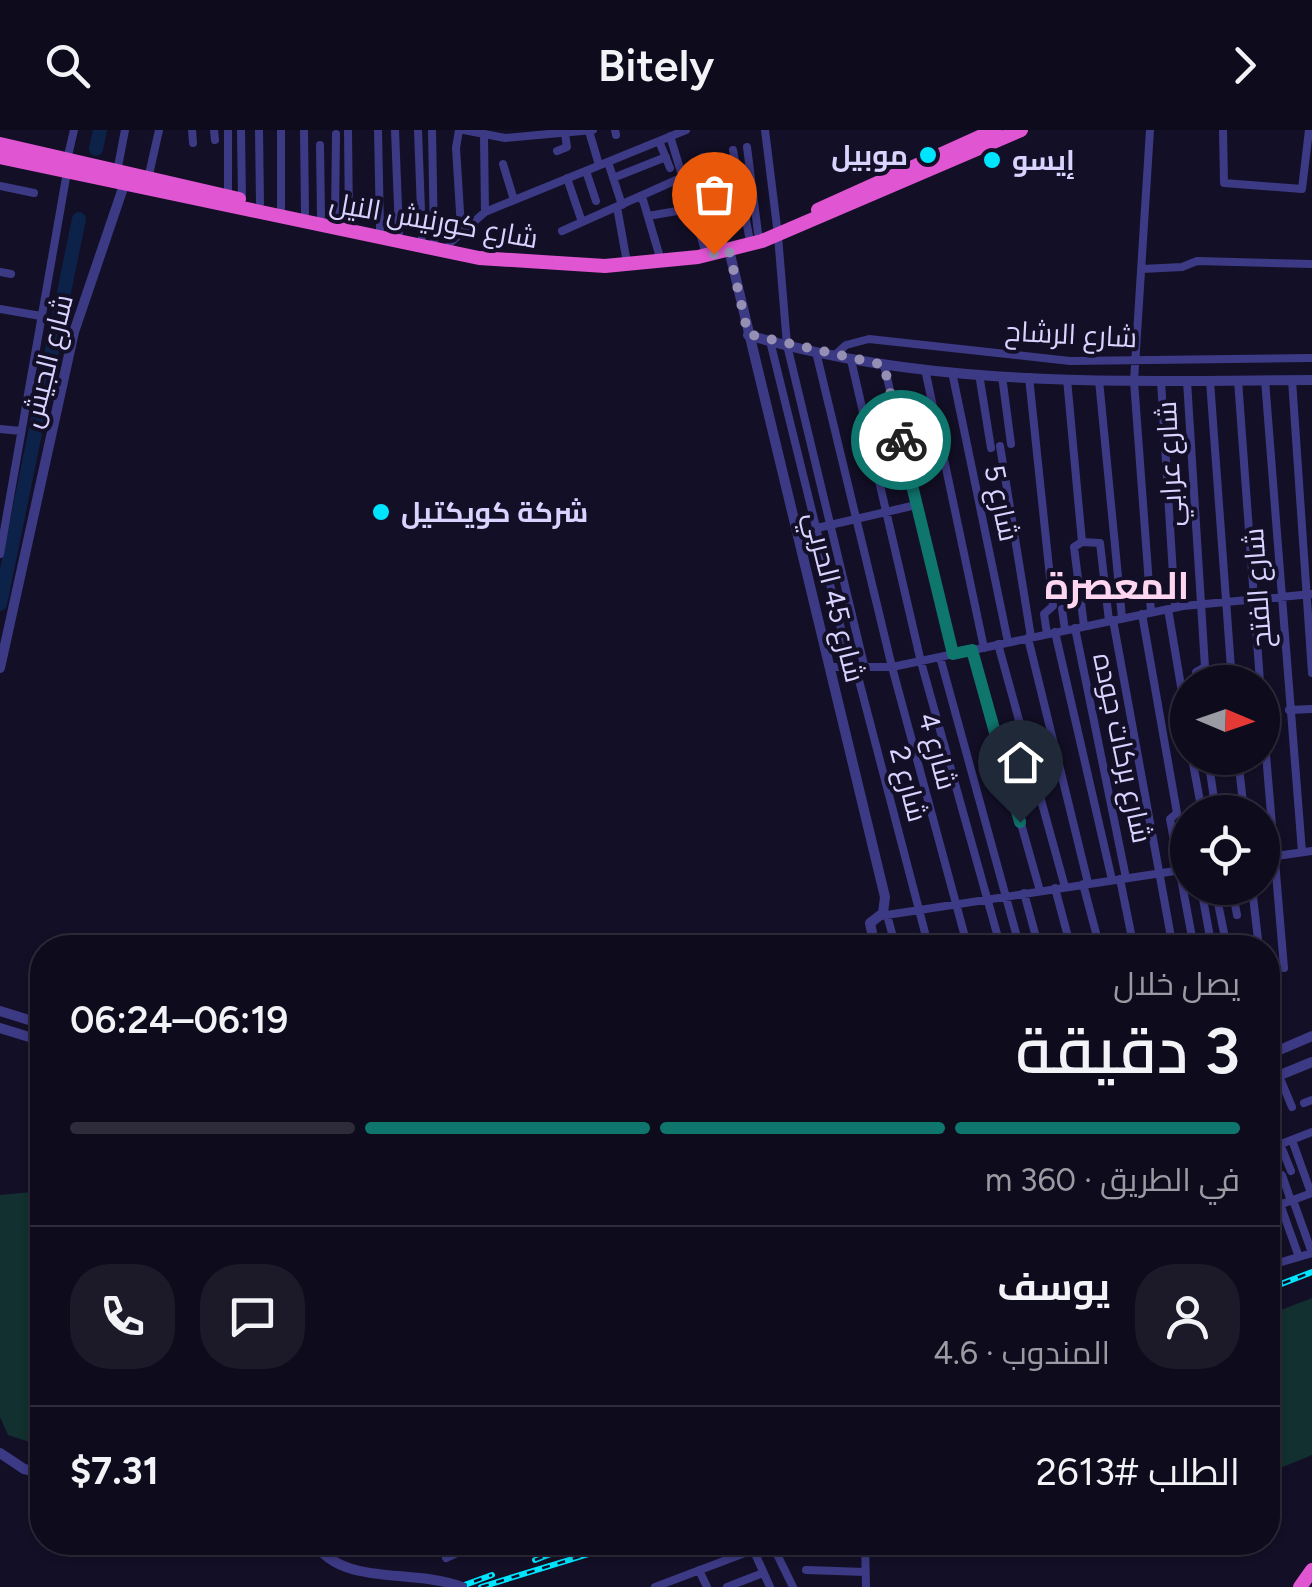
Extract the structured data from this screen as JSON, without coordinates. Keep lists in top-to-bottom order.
{
  "streets": {
    "highway": ["شارع كورنيش النيل"],
    "street": [
      "شارع الرشاح",
      "شارع الجيش",
      "شارع عرابي",
      "شارع 5",
      "شارع الفتح",
      "شارع 45 الحربي",
      "شارع بركات جوده",
      "شارع 4",
      "شارع 2"
    ]
  },
  "crossings": [
    ["شارع كورنيش النيل", "شارع الجيش"],
    ["شارع كورنيش النيل", "شارع 45 الحربي"],
    ["شارع الرشاح", "شارع عرابي"],
    ["شارع الرشاح", "شارع 5"],
    ["شارع الرشاح", "شارع الفتح"],
    ["شارع الرشاح", "شارع 45 الحربي"],
    ["شارع الرشاح", "شارع 4"]
  ],
  "districts": ["المعصرة"],
  "places": ["موبيل", "إيسو", "شركة كويكتيل"],
  "north": "right",
  "page": {
    "header": "Bitely",
    "heading": ["3 دقيقة", "يصل خلال", "06:19–06:24"],
    "panel": [
      "يوسف",
      "المندوب · 4.6",
      "الطلب #2613",
      "$7.31"
    ],
    "bar": "في الطريق · 360 m"
  }
}
